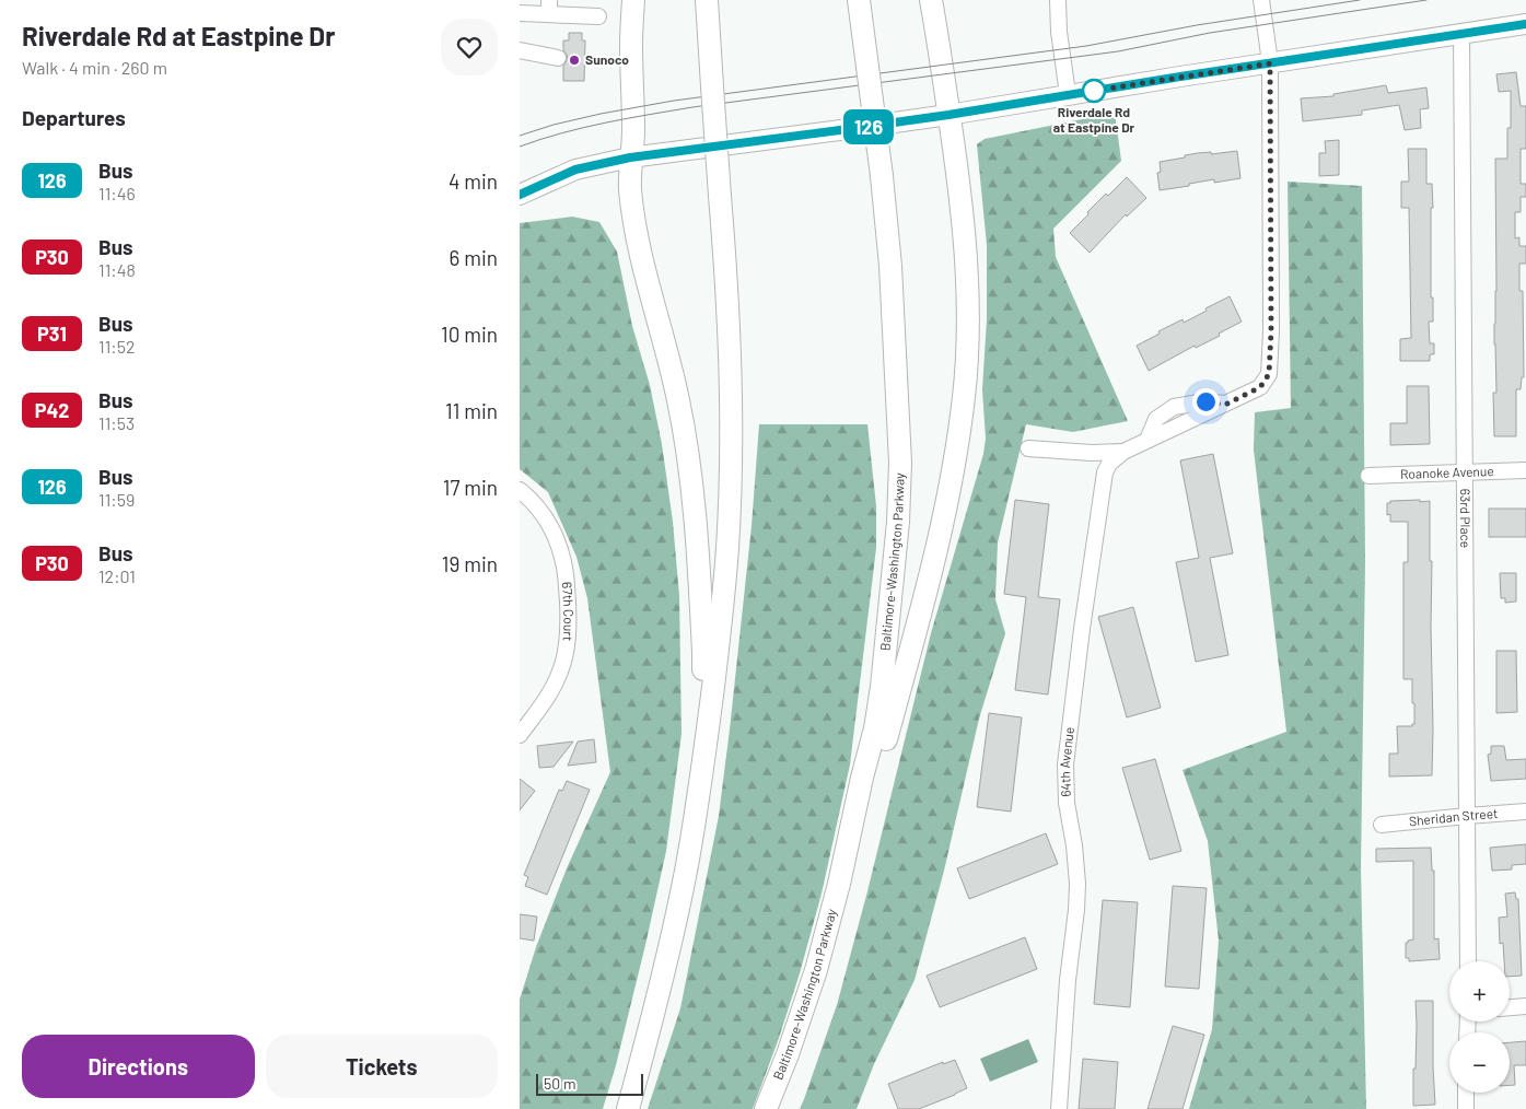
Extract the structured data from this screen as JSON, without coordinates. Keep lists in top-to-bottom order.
{
  "streets": {
    "highway": ["Baltimore-Washington Parkway"],
    "street": [
      "Roanoke Avenue",
      "63rd Place",
      "67th Court",
      "64th Avenue",
      "Sheridan Street"
    ]
  },
  "crossings": [
    ["Roanoke Avenue", "63rd Place"],
    ["63rd Place", "Sheridan Street"]
  ],
  "places": ["Sunoco", "Riverdale Rd at Eastpine Dr"],
  "lines": ["bus line 126"],
  "scale_bar": "50 m",
  "page": {
    "heading": [
      ["Riverdale Rd at Eastpine Dr", "Walk · 4 min · 260 m"],
      "Departures"
    ],
    "on_map": "126",
    "list": [
      {
        "mark": "126",
        "name": "Bus",
        "note": "11:46",
        "value": "4 min"
      },
      {
        "mark": "P30",
        "name": "Bus",
        "note": "11:48",
        "value": "6 min"
      },
      {
        "mark": "P31",
        "name": "Bus",
        "note": "11:52",
        "value": "10 min"
      },
      {
        "mark": "P42",
        "name": "Bus",
        "note": "11:53",
        "value": "11 min"
      },
      {
        "mark": "126",
        "name": "Bus",
        "note": "11:59",
        "value": "17 min"
      },
      {
        "mark": "P30",
        "name": "Bus",
        "note": "12:01",
        "value": "19 min"
      }
    ],
    "map_buttons": ["+", "−"],
    "buttons": ["Directions", "Tickets"],
    "scale": "50 m"
  }
}
